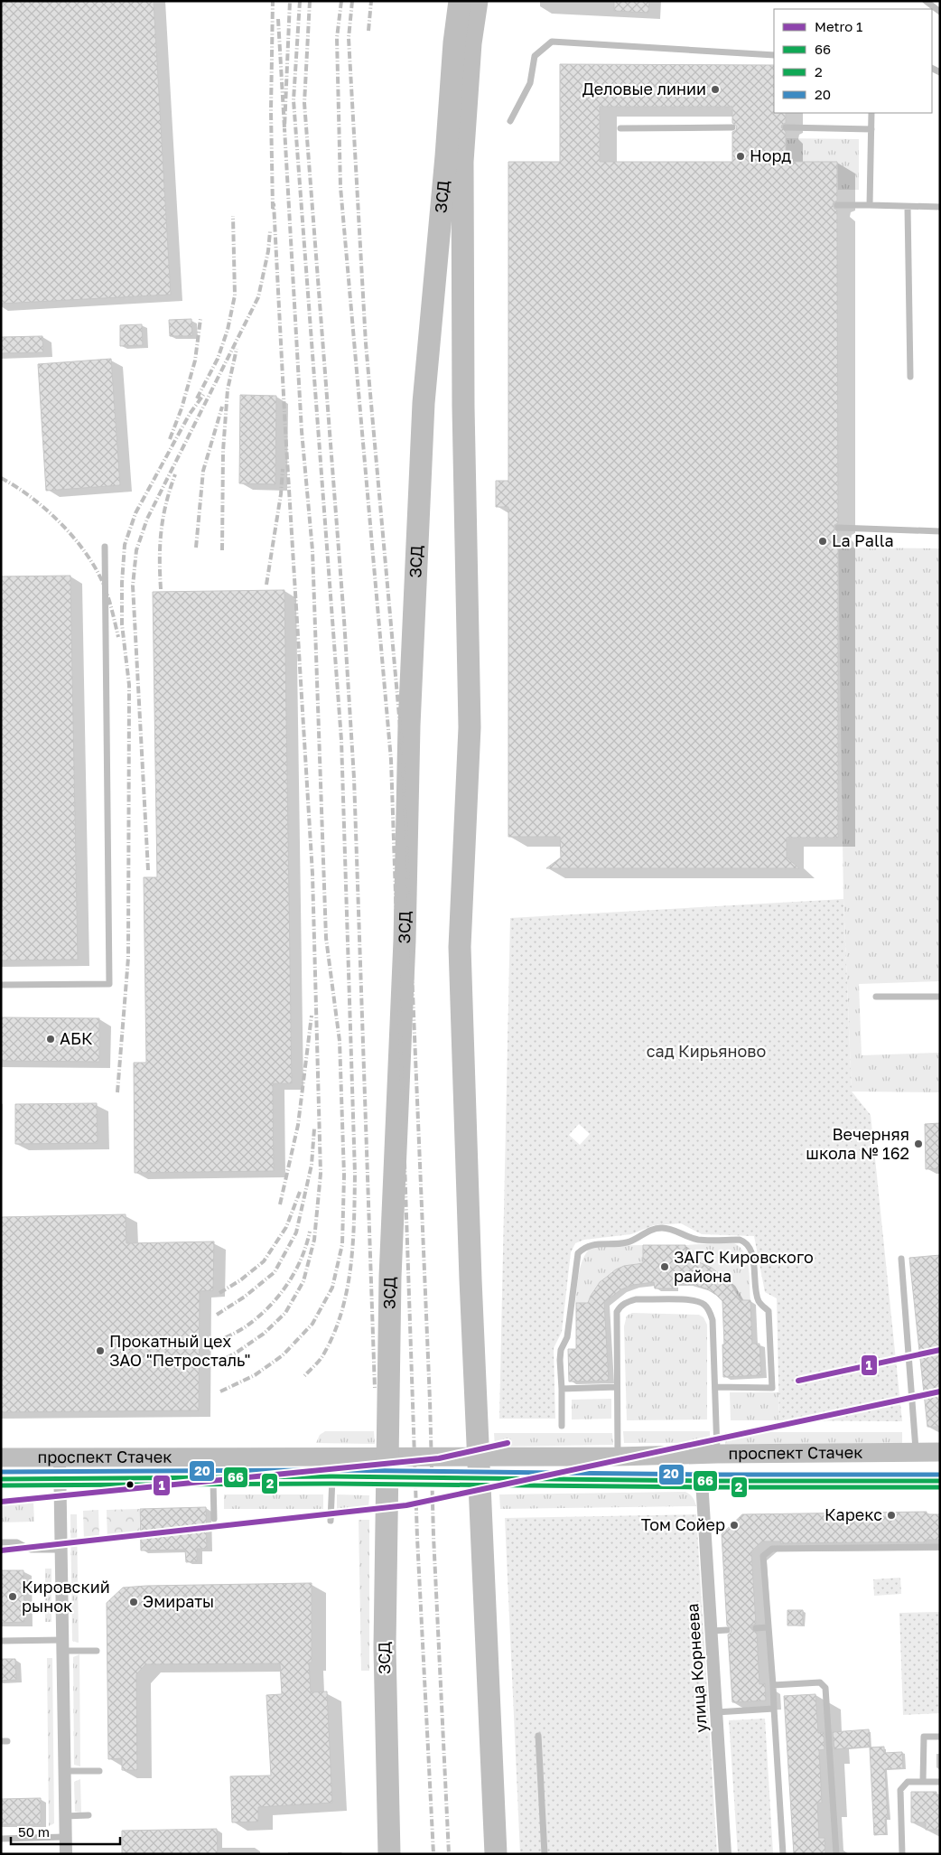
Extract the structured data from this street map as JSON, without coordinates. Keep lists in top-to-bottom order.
{
  "streets": {
    "highway": ["ЗСД"],
    "main road": ["проспект Стачек"],
    "street": ["улица Корнеева"]
  },
  "crossings": [
    ["проспект Стачек", "улица Корнеева"]
  ],
  "parks": ["сад Кирьяново"],
  "places": [
    "Деловые линии",
    "Норд",
    "La Palla",
    "АБК",
    "Вечерняя школа № 162",
    "ЗАГС Кировского района",
    "Прокатный цех ЗАО \"Петросталь\"",
    "Карекс",
    "Том Сойер",
    "Кировский рынок",
    "Эмираты"
  ],
  "lines": [
    "metro line 1",
    "transit line 20",
    "transit line 66",
    "transit line 2"
  ],
  "legend": [
    "Metro 1",
    "66",
    "2",
    "20"
  ],
  "scale_bar": "50 m"
}
